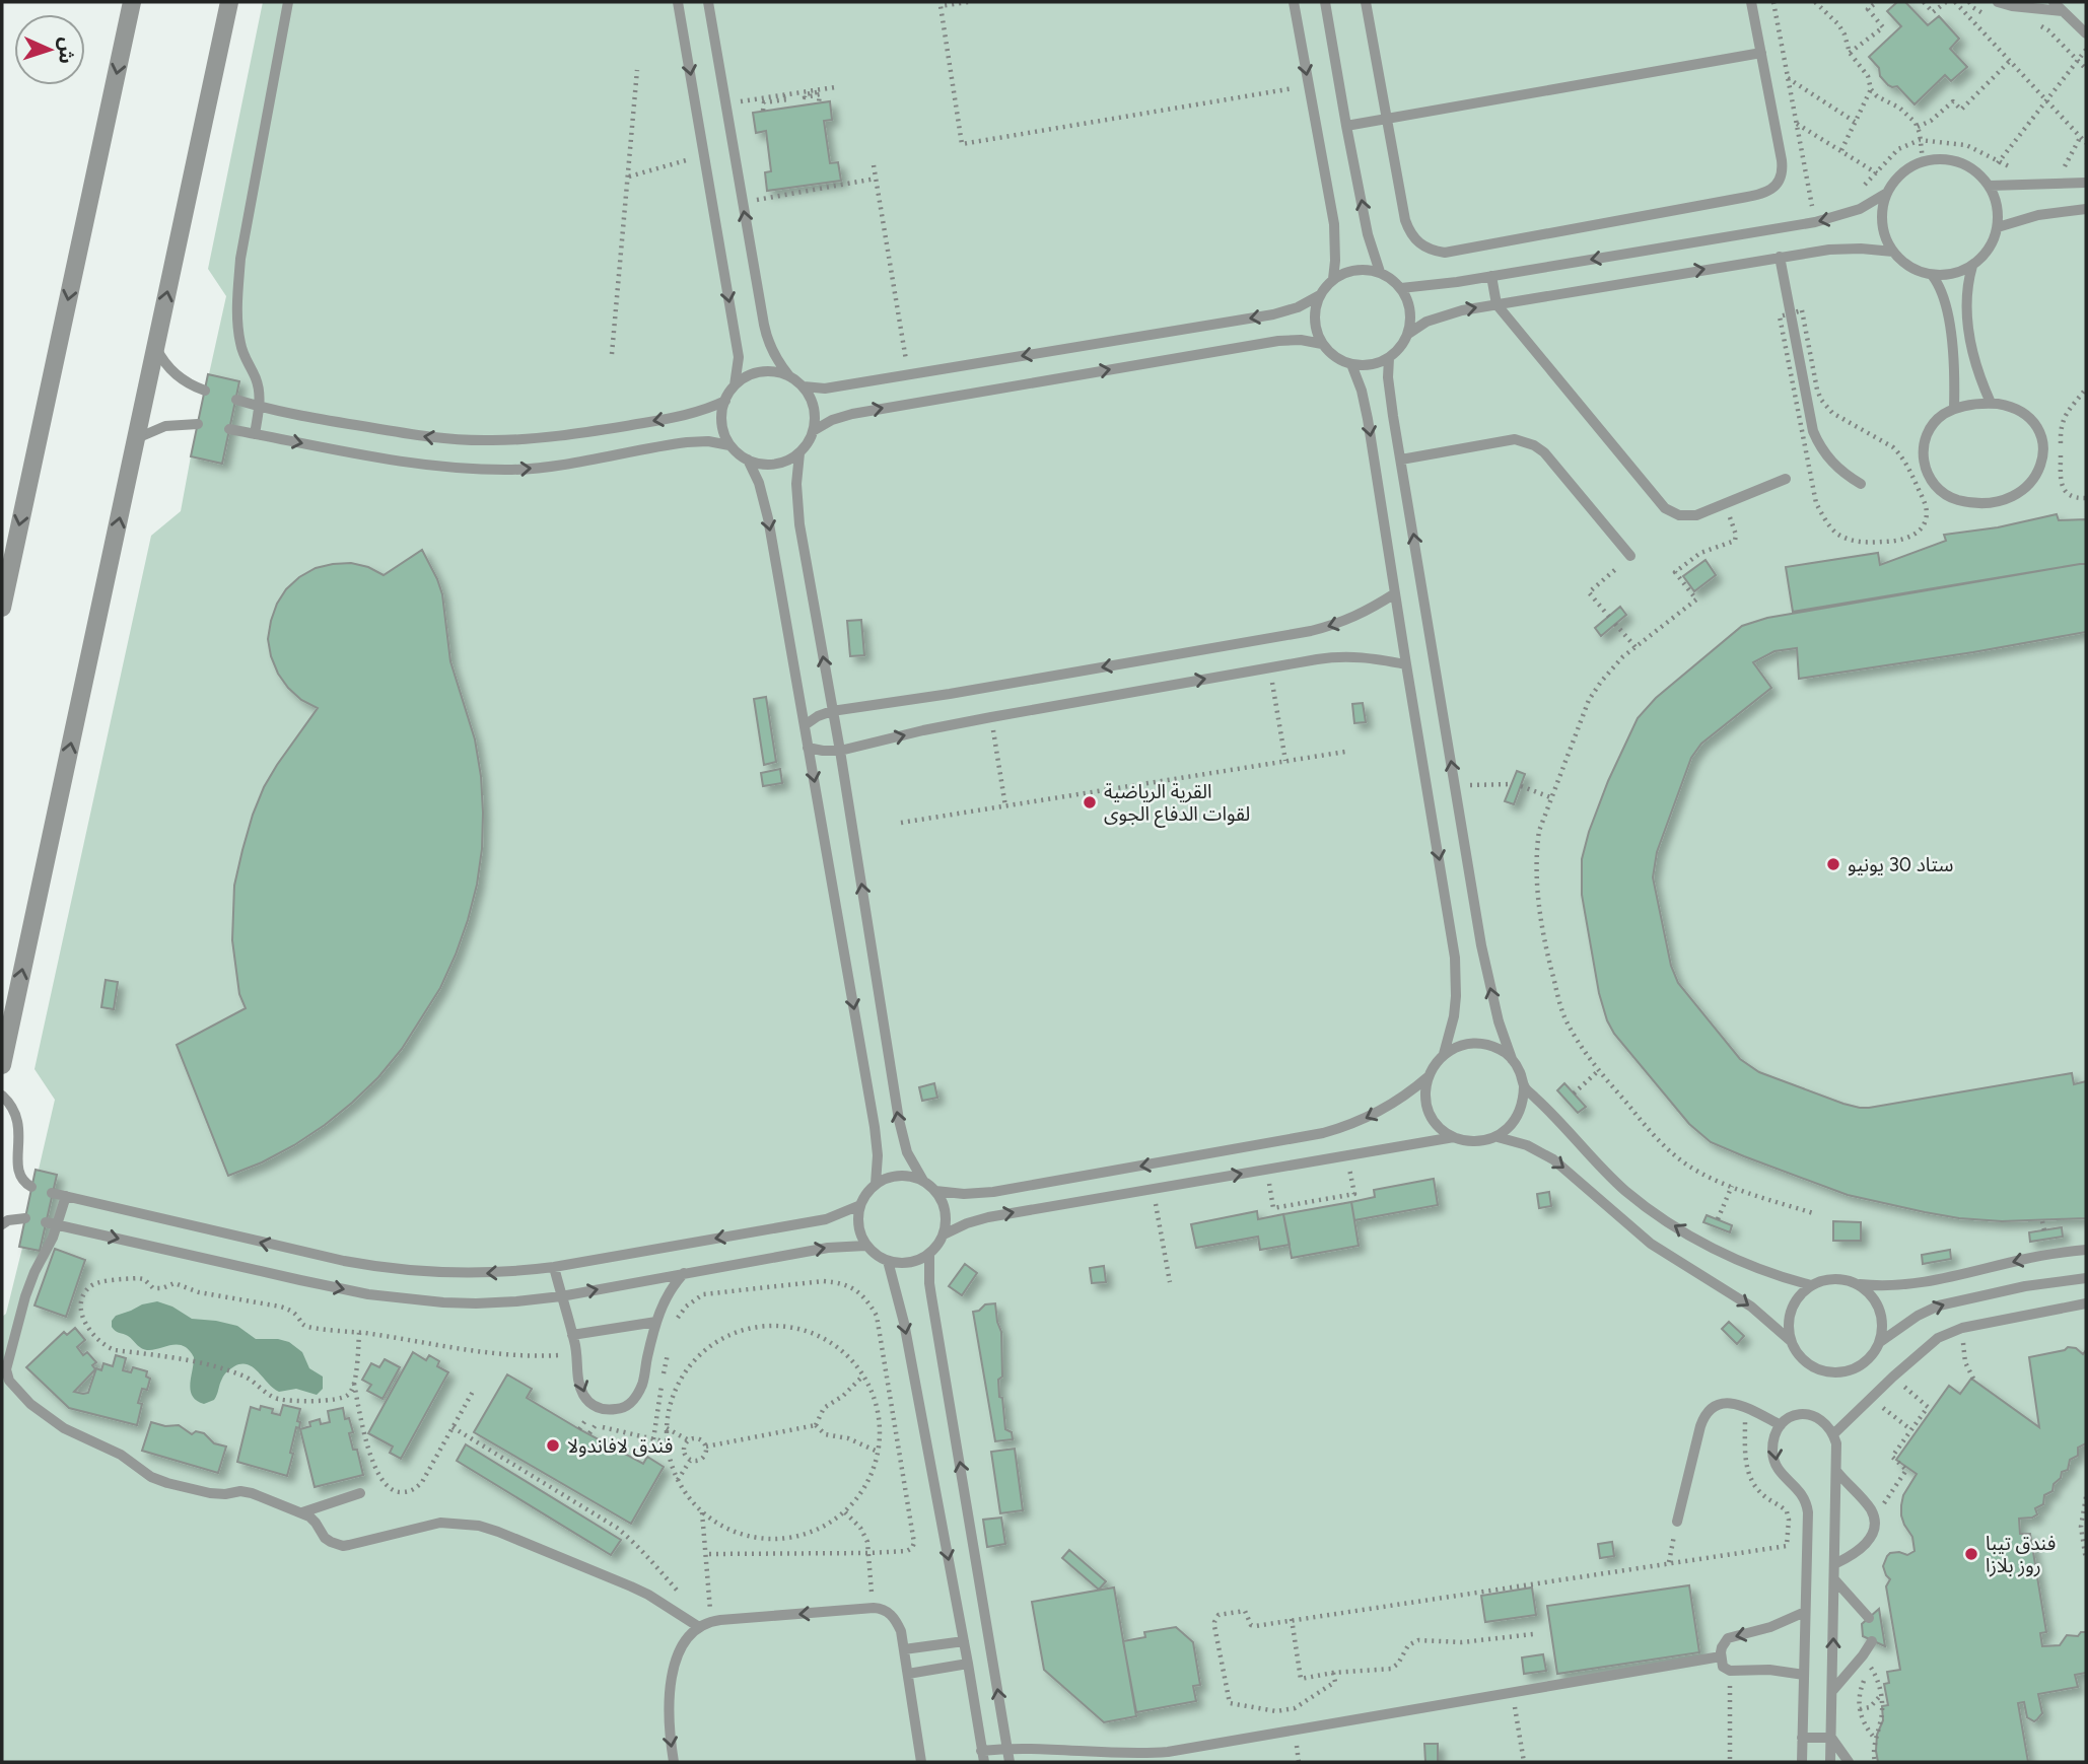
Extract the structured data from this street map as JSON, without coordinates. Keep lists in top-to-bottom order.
{
  "places": [
    "القرية الرياضية لقوات الدفاع الجوى",
    "ستاد 30 يونيو",
    "فندق لافاندولا",
    "فندق تيبا روز بلازا"
  ],
  "north": "right"
}
